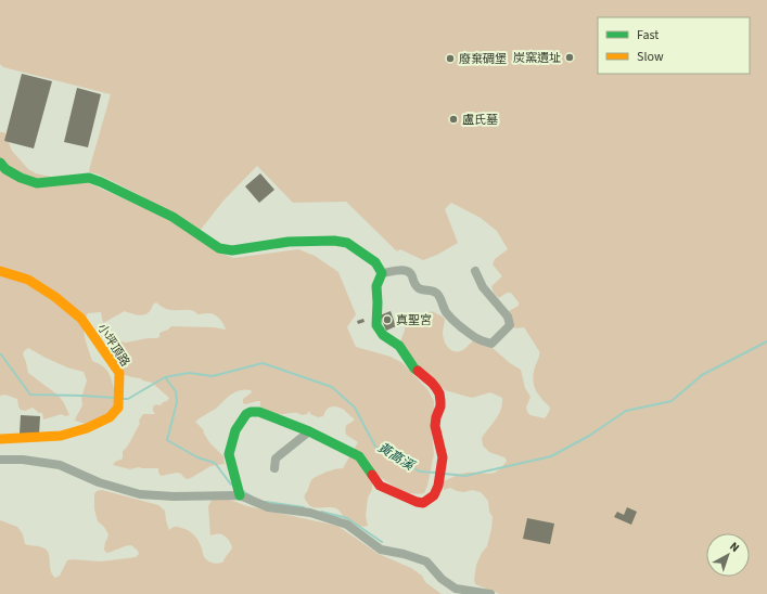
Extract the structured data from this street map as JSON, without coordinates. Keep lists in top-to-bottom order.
{
  "streets": {
    "street": ["小坪頂路"]
  },
  "water": ["黃高溪"],
  "places": [
    "炭窯遺址",
    "廢棄碉堡",
    "盧氏墓",
    "真聖宮"
  ],
  "legend": ["Fast", "Slow"],
  "north": "top right"
}
